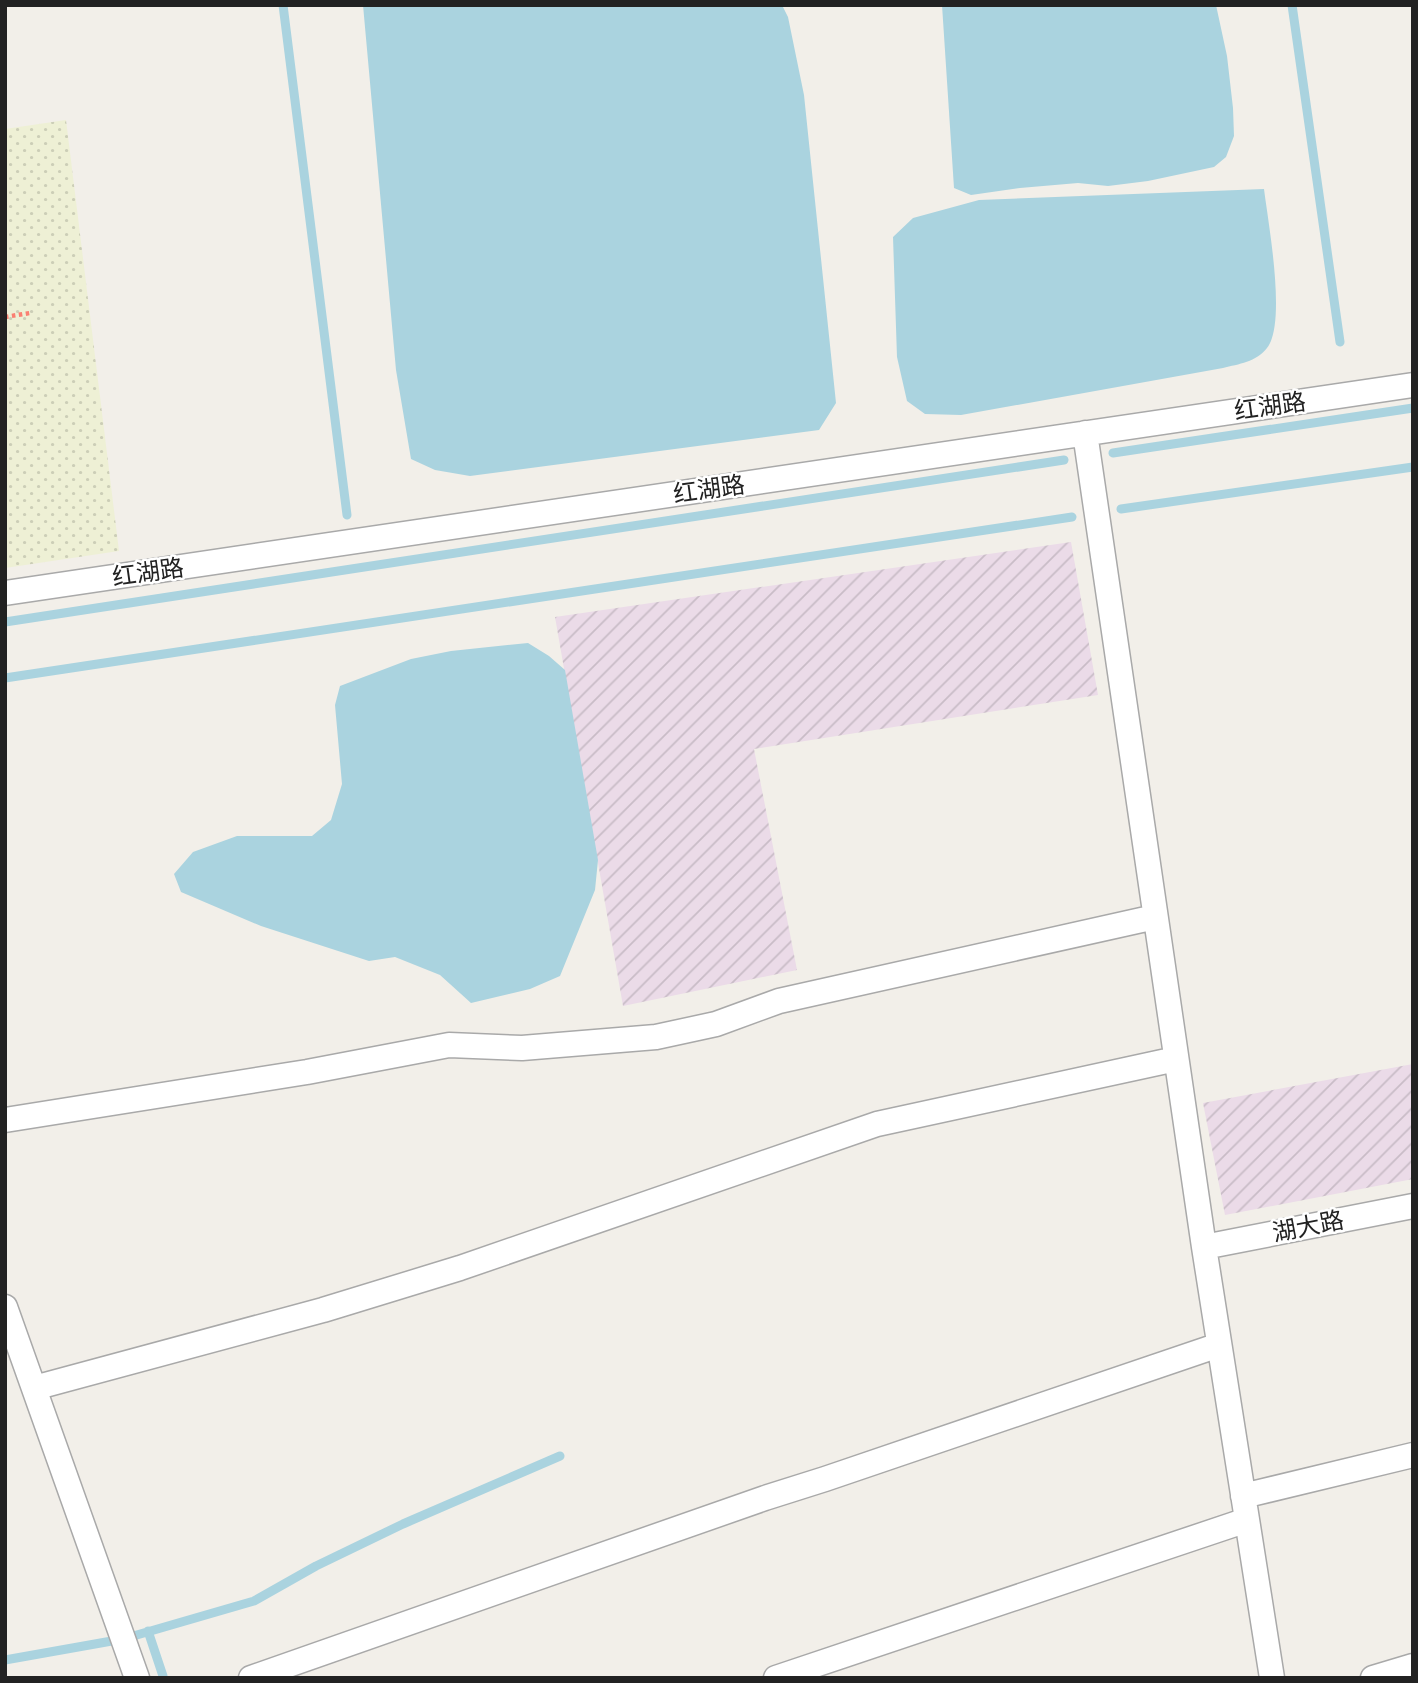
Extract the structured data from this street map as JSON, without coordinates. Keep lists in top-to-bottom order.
{
  "streets": {
    "street": ["红湖路", "湖大路"]
  }
}
